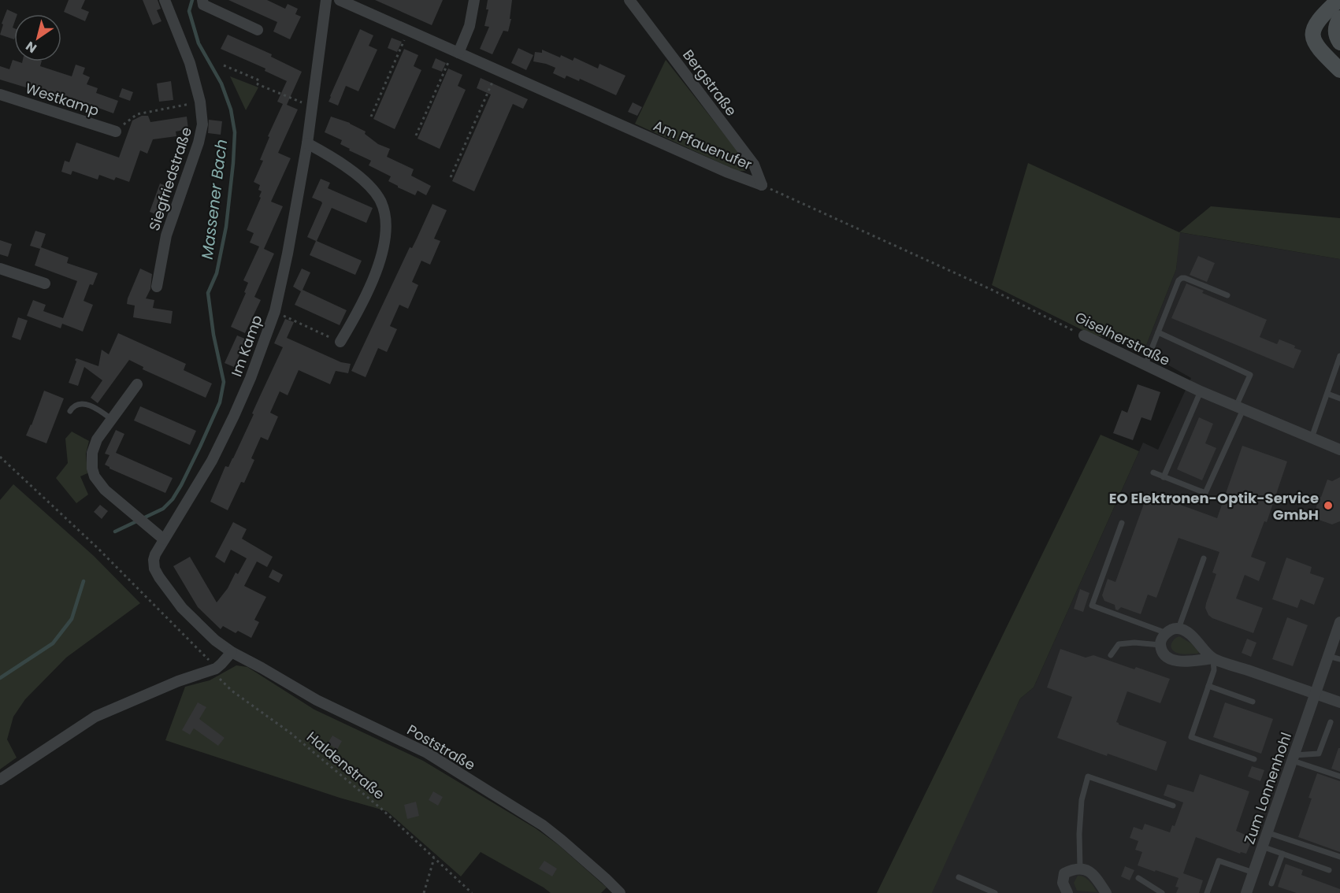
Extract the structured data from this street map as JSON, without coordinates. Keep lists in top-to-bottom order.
{
  "streets": {
    "street": [
      "Bergstraße",
      "Westkamp",
      "Am Pfauenufer",
      "Siegfriedstraße",
      "Giselherstraße",
      "Im Kamp",
      "Poststraße",
      "Zum Lonnenhohl"
    ],
    "path": ["Haldenstraße"]
  },
  "crossings": [
    ["Bergstraße", "Am Pfauenufer"],
    ["Am Pfauenufer", "Giselherstraße"],
    ["Im Kamp", "Poststraße"]
  ],
  "water": ["Massener Bach"],
  "places": ["EO Elektronen-Optik-Service GmbH"],
  "north": "bottom left"
}
